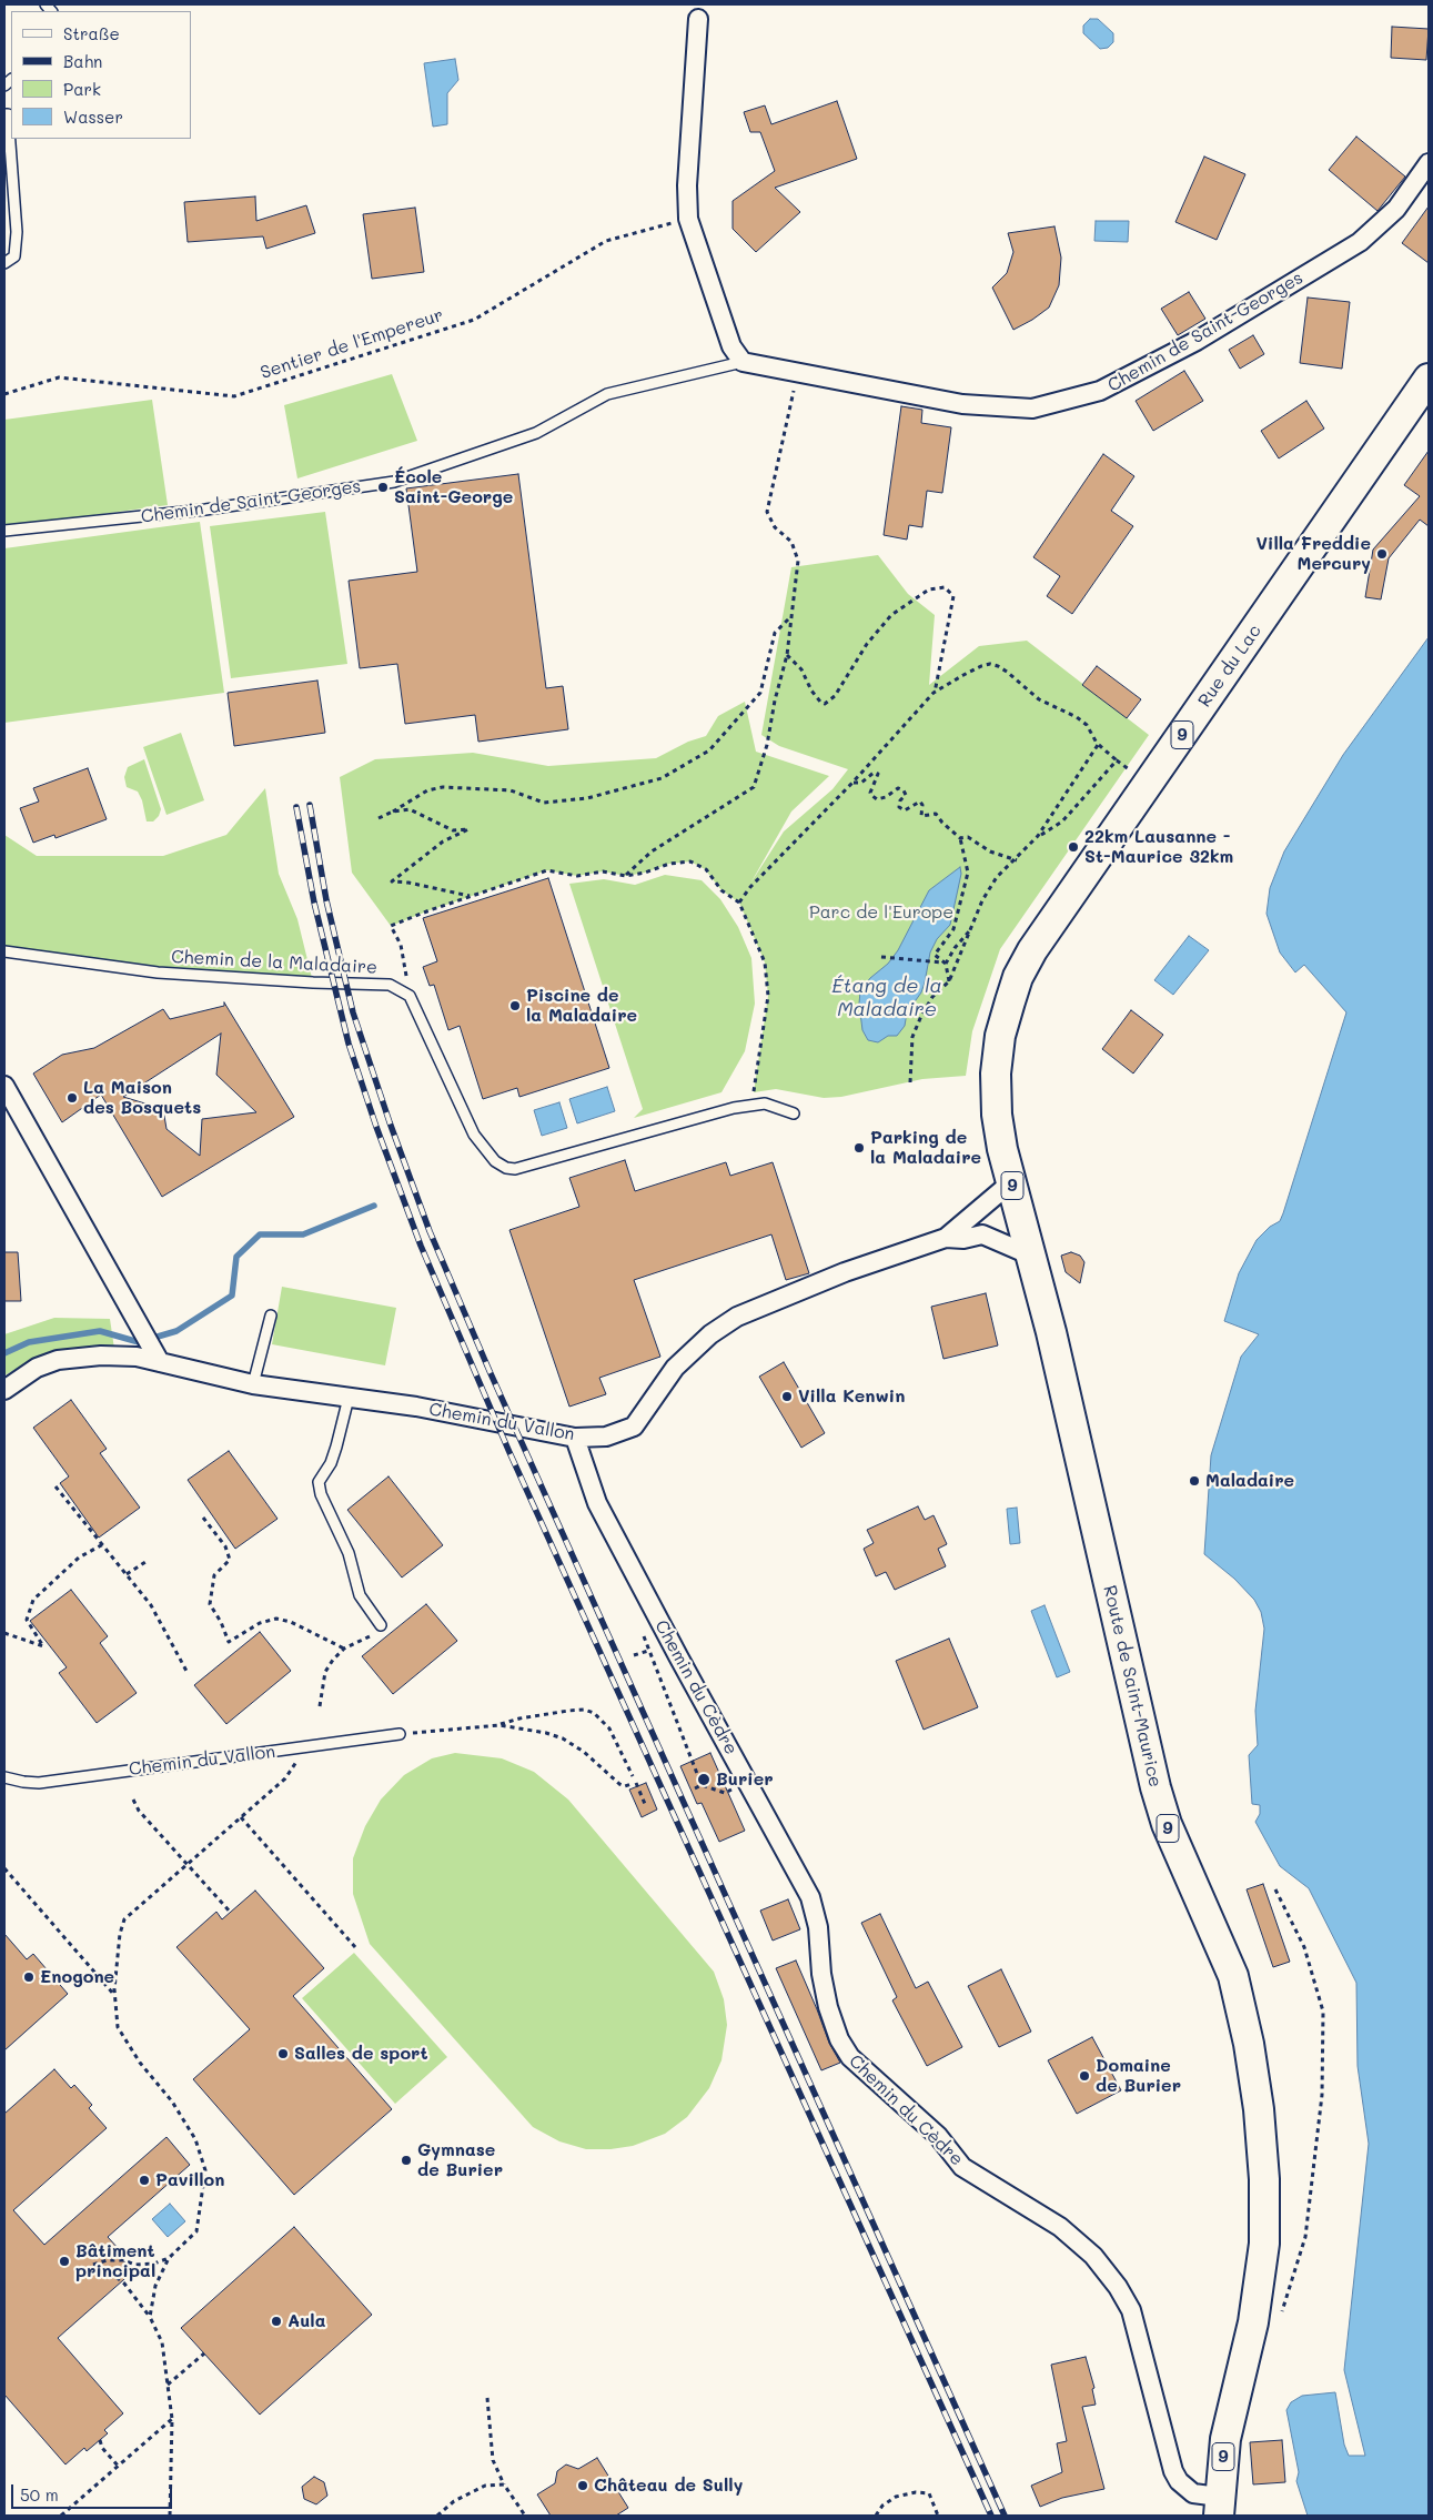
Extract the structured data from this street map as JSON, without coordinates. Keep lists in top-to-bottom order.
{
  "streets": {
    "main road": ["Rue du Lac", "9", "Route de Saint-Maurice"],
    "street": ["Chemin de Saint-Georges", "Chemin du Vallon", "Chemin du Cèdre"],
    "lane": ["Chemin de la Maladaire"],
    "path": ["Sentier de l'Empereur"]
  },
  "crossings": [
    ["Rue du Lac", "Route de Saint-Maurice"],
    ["Chemin du Vallon", "Route de Saint-Maurice"],
    ["Chemin du Vallon", "Chemin du Cèdre"],
    ["Route de Saint-Maurice", "Chemin du Cèdre"]
  ],
  "water": ["Étang de la Maladaire"],
  "parks": ["Parc de l'Europe"],
  "places": [
    "École Saint-George",
    "Villa Freddie Mercury",
    "22km Lausanne - St-Maurice 32km",
    "Piscine de la Maladaire",
    "La Maison des Bosquets",
    "Parking de la Maladaire",
    "Villa Kenwin",
    "Maladaire",
    "Burier",
    "Enogone",
    "Salles de sport",
    "Domaine de Burier",
    "Gymnase de Burier",
    "Pavillon",
    "Bâtiment principal",
    "Aula",
    "Château de Sully"
  ],
  "legend": [
    "Straße",
    "Bahn",
    "Park",
    "Wasser"
  ],
  "scale_bar": "50 m"
}
